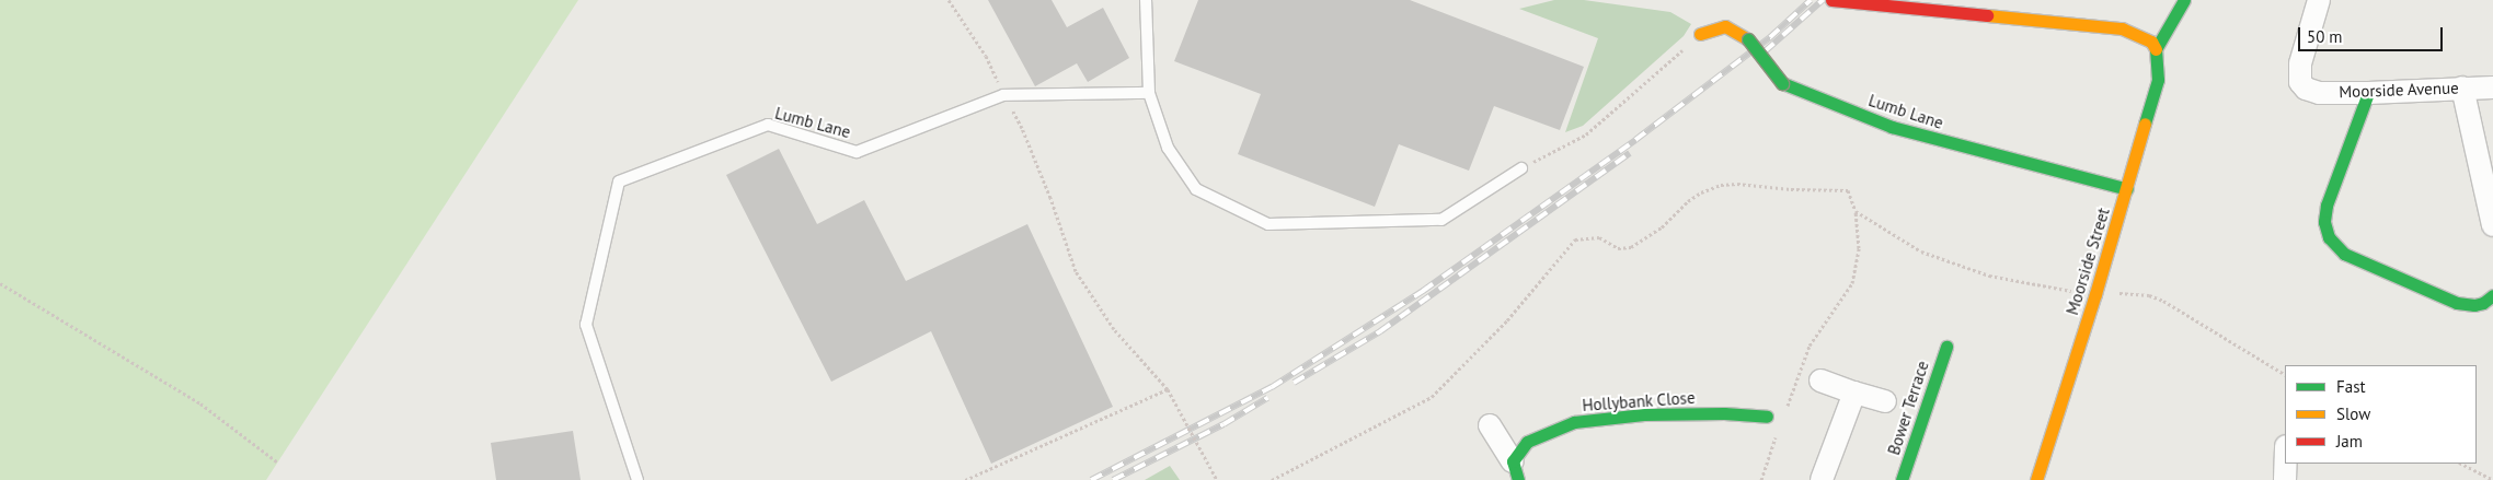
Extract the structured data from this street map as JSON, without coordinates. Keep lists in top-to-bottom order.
{
  "streets": {
    "street": [
      "Moorside Avenue",
      "Lumb Lane",
      "Moorside Street",
      "Hollybank Close",
      "Bower Terrace"
    ]
  },
  "crossings": [
    ["Lumb Lane", "Moorside Street"]
  ],
  "legend": ["Fast", "Slow", "Jam"],
  "scale_bar": "50 m"
}
